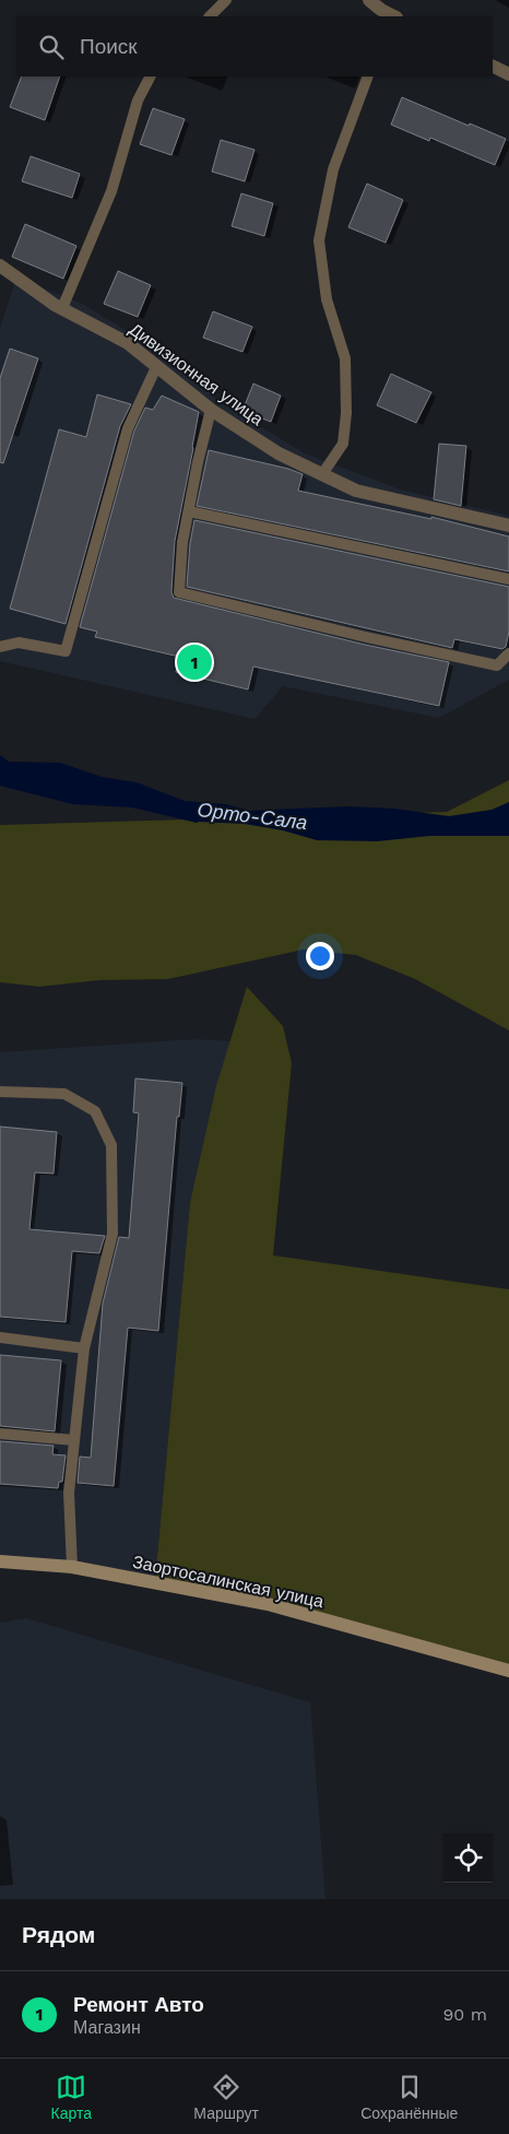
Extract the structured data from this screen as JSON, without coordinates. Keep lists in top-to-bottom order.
{
  "streets": {
    "street": ["Дивизионная улица", "Заортосалинская улица"]
  },
  "water": ["Орто-Сала"],
  "page": {
    "search": "Поиск",
    "pins": "1",
    "heading": "Рядом",
    "list": [
      {
        "mark": "1",
        "name": "Ремонт Авто",
        "note": "Магазин",
        "value": "90 m"
      }
    ],
    "nav": ["Карта", "Маршрут", "Сохранённые"]
  }
}
